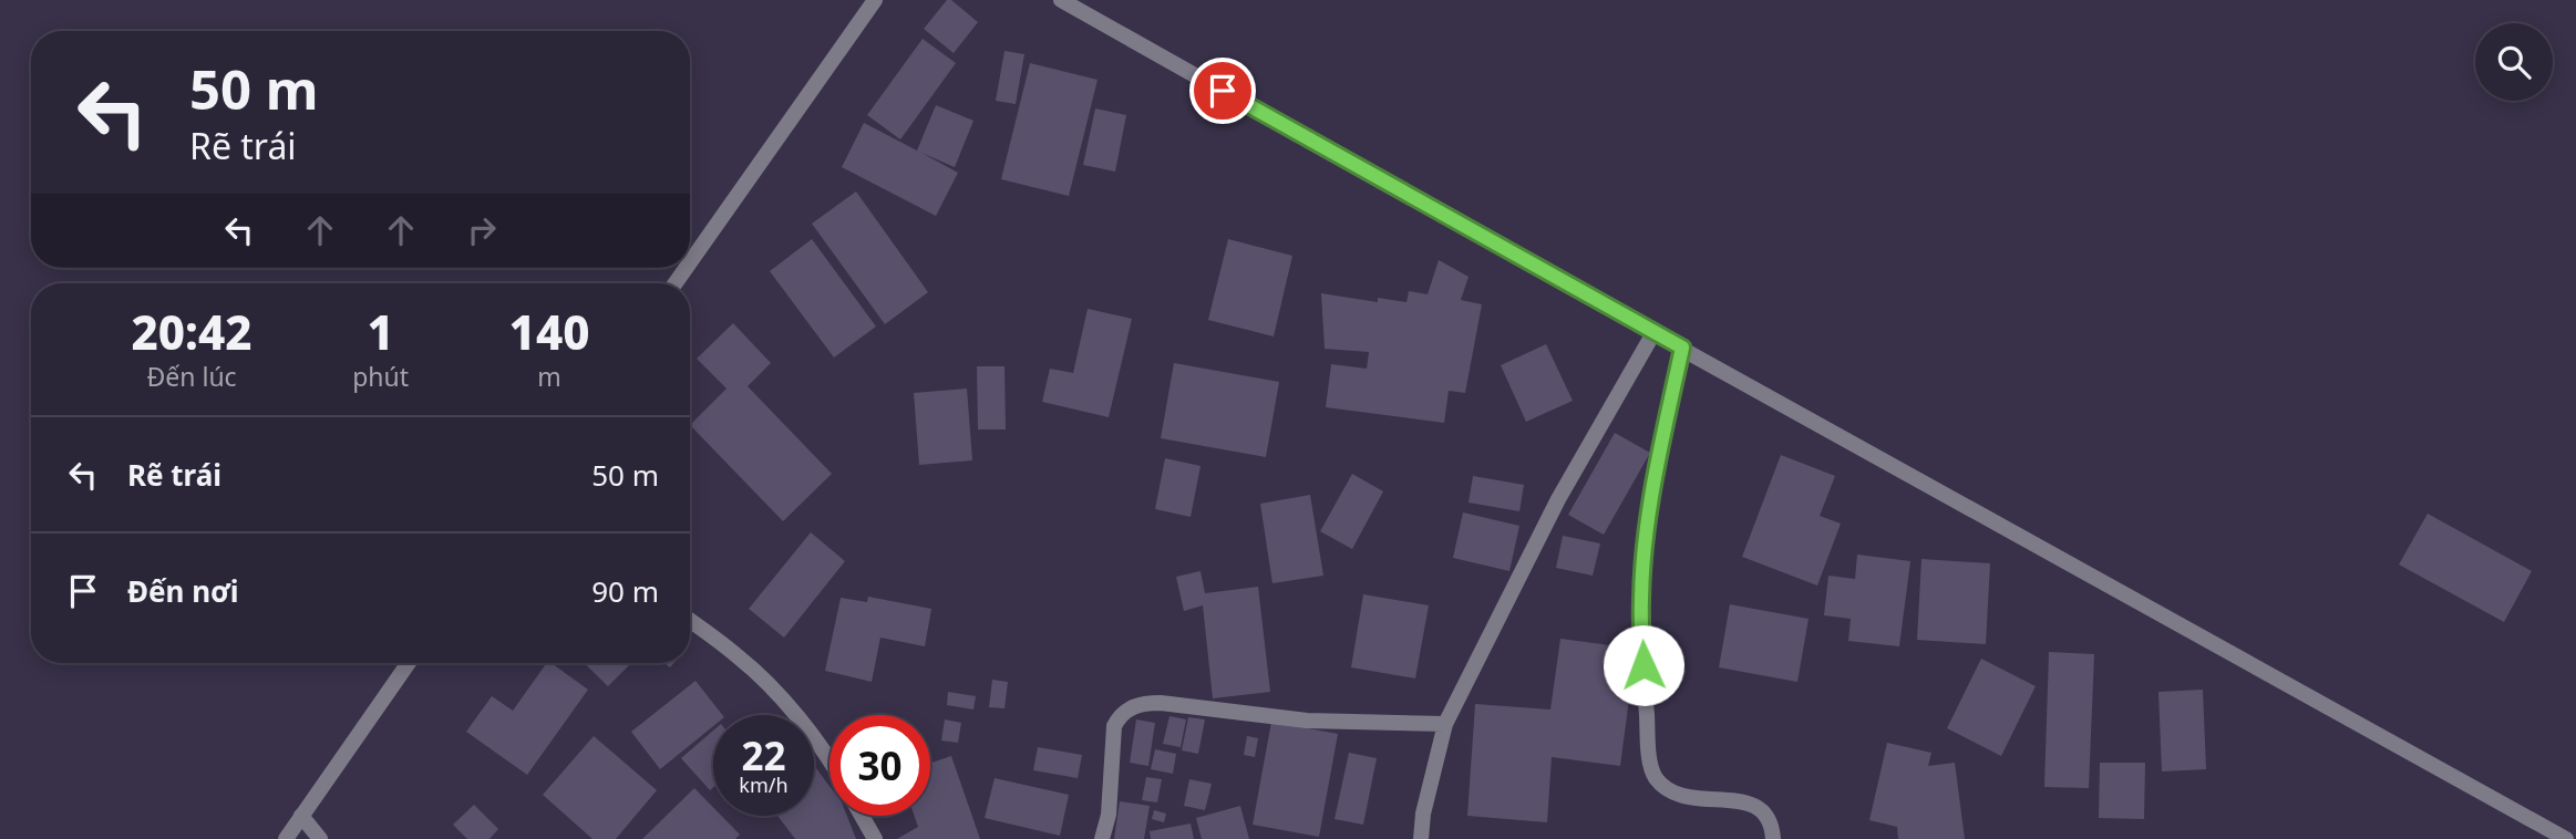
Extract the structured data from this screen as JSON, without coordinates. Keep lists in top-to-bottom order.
{
  "page": {
    "turn": ["50 m", "Rẽ trái"],
    "eta": [
      "20:42",
      "Đến lúc",
      "1",
      "phút",
      "140",
      "m"
    ],
    "list": [
      {
        "name": "Rẽ trái",
        "value": "50 m"
      },
      {
        "name": "Đến nơi",
        "value": "90 m"
      }
    ],
    "speed": "22 km/h",
    "limit": "30"
  }
}
